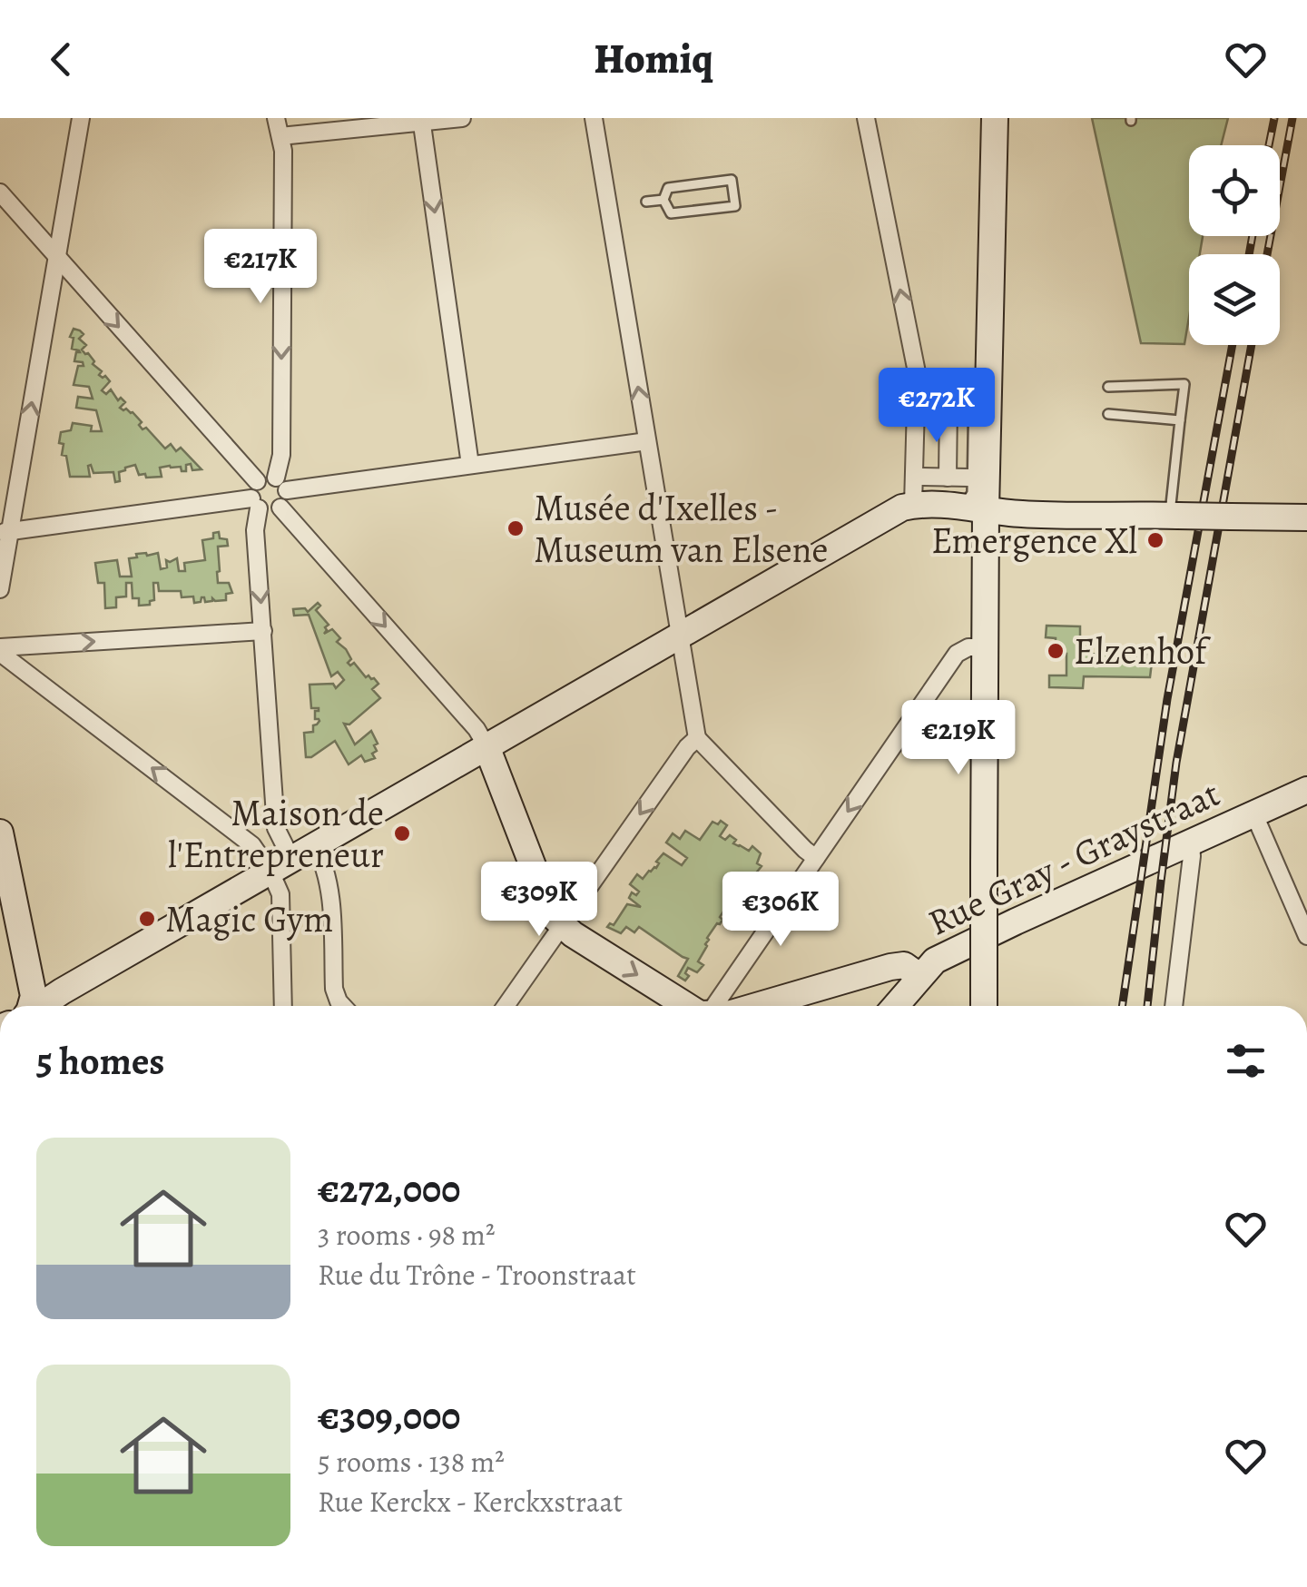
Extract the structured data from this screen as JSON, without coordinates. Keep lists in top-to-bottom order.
{
  "streets": {
    "main road": ["Rue Gray - Graystraat"]
  },
  "places": [
    "Musée d'Ixelles - Museum van Elsene",
    "Emergence Xl",
    "Elzenhof",
    "Maison de l'Entrepreneur",
    "Magic Gym"
  ],
  "page": {
    "header": "Homiq",
    "price": [
      "€217K",
      "€272K",
      "€219K",
      "€309K",
      "€306K"
    ],
    "heading": "5 homes",
    "list": [
      {
        "name": "€272,000",
        "note": "3 rooms · 98 m² · Rue du Trône - Troonstraat"
      },
      {
        "name": "€309,000",
        "note": "5 rooms · 138 m² · Rue Kerckx - Kerckxstraat"
      }
    ]
  }
}
